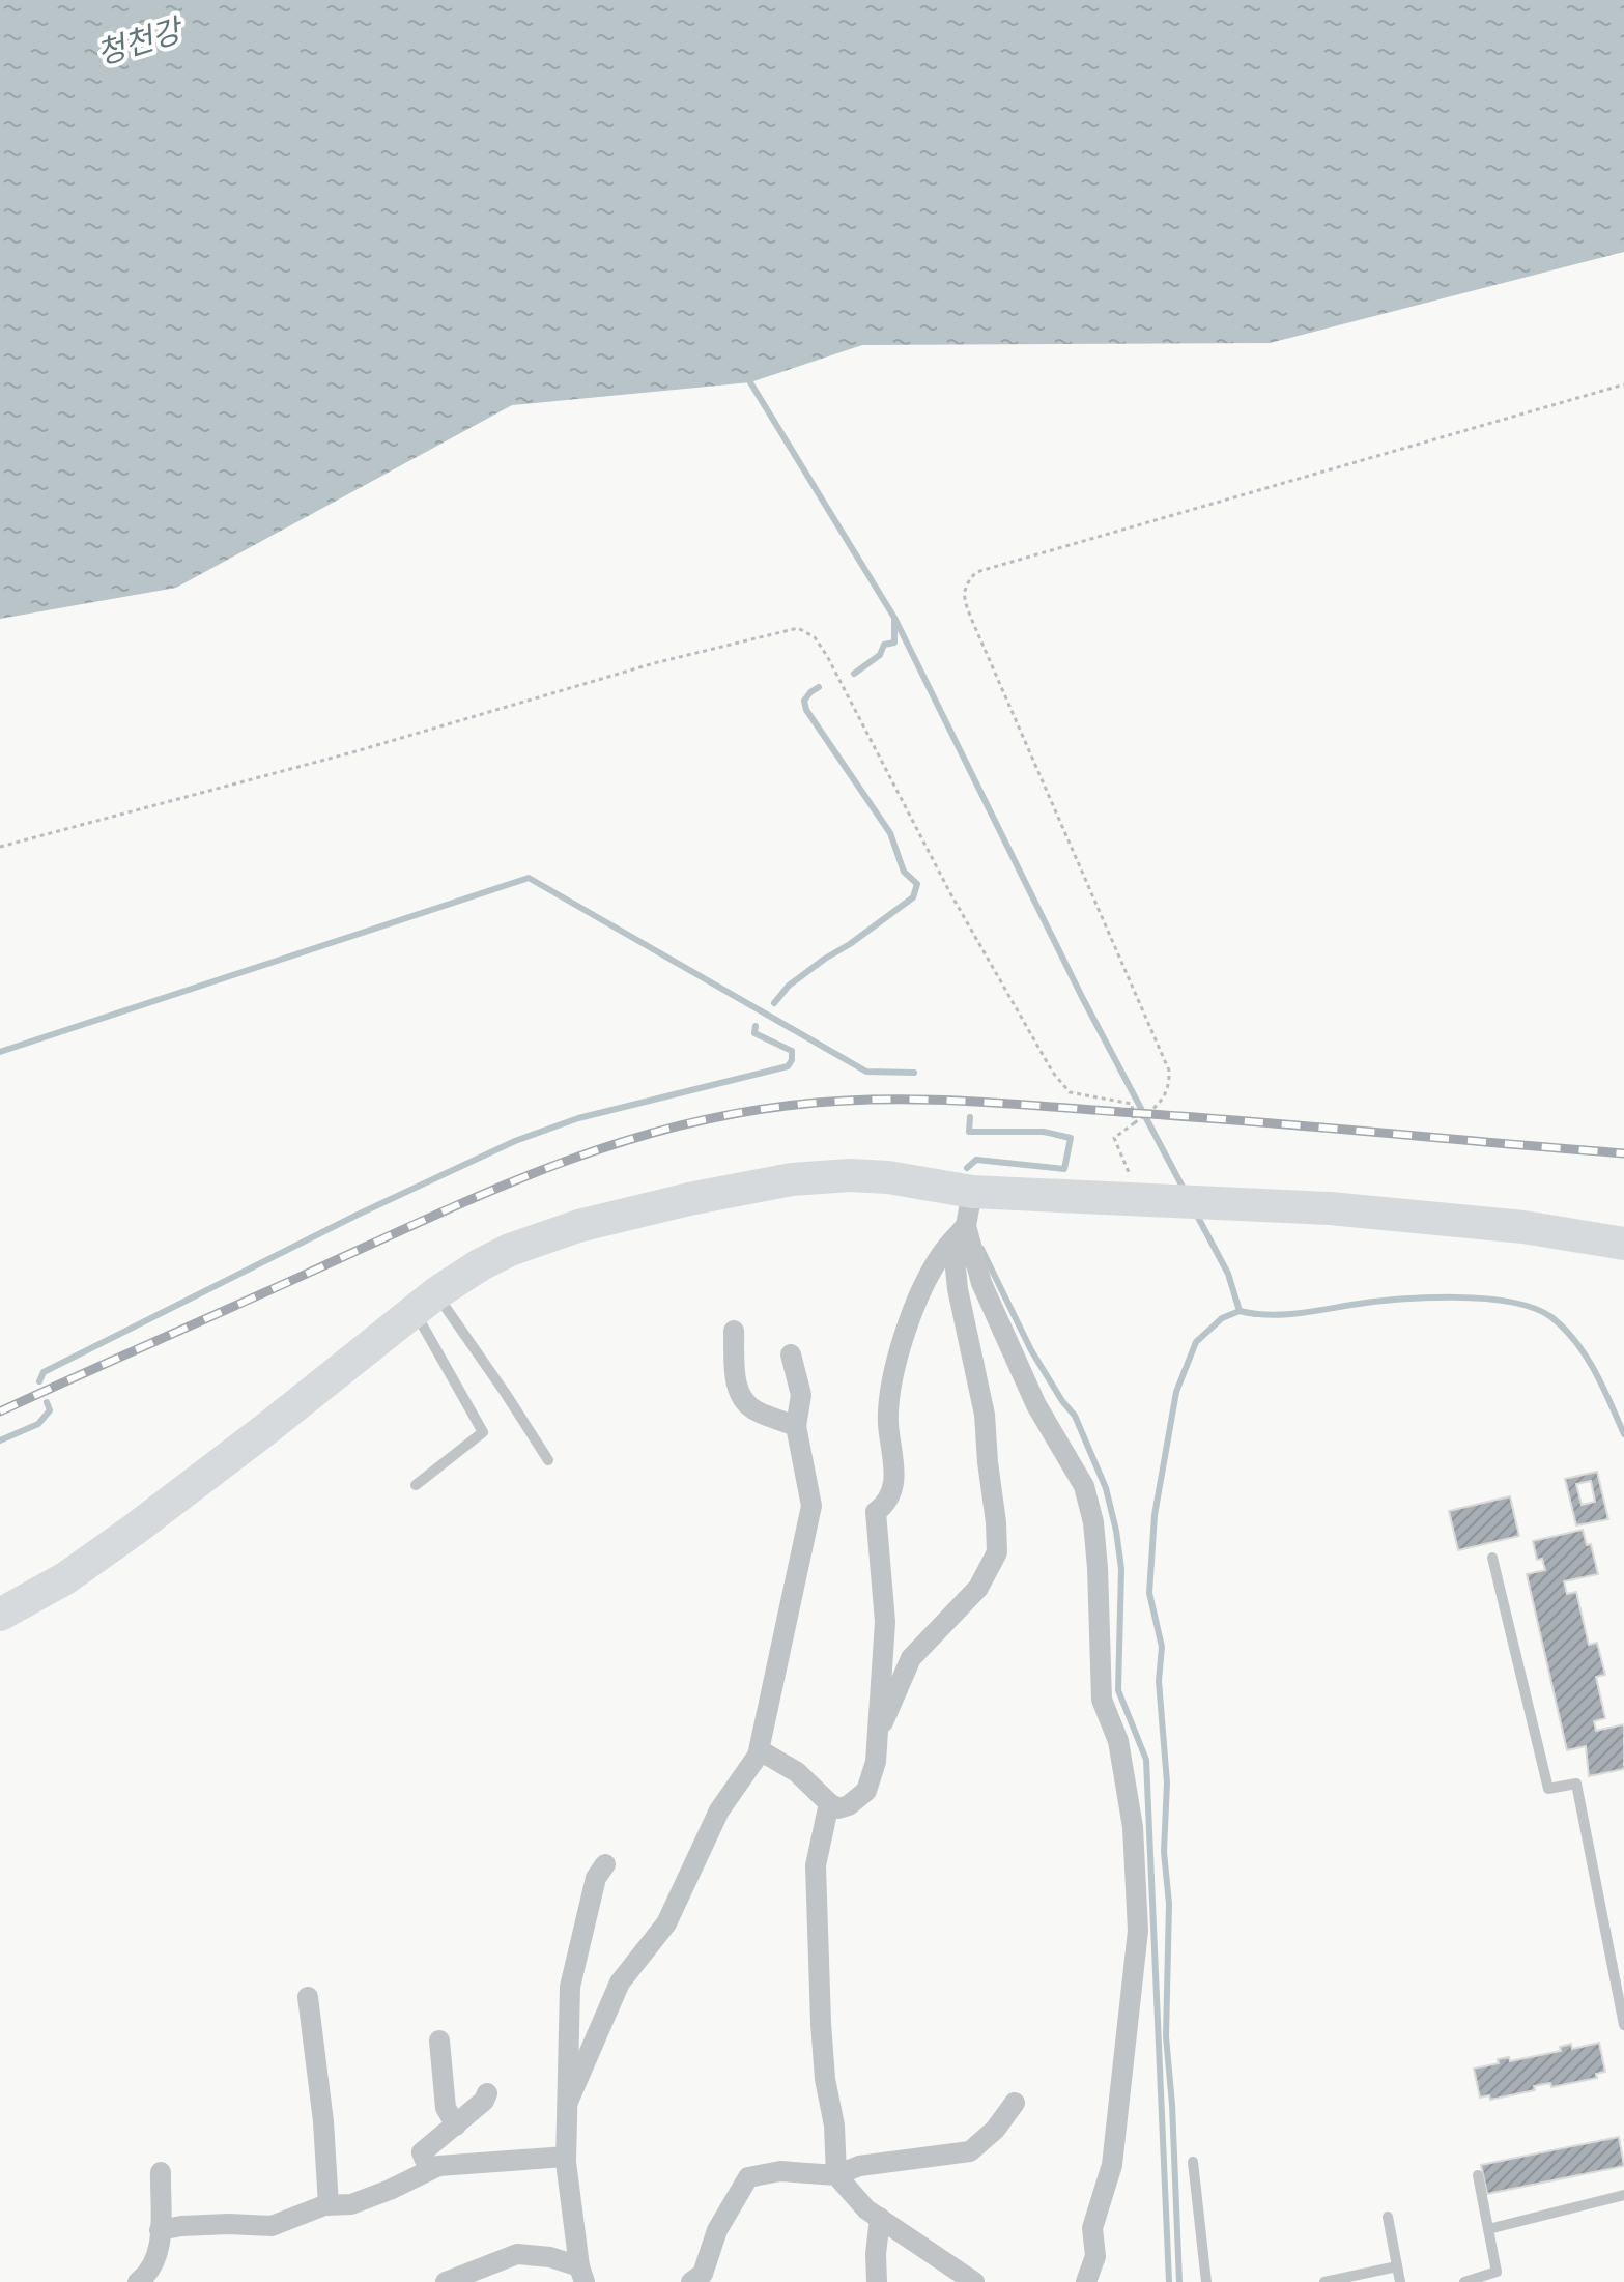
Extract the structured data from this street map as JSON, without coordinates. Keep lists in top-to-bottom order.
{
  "water": ["청천강"]
}
